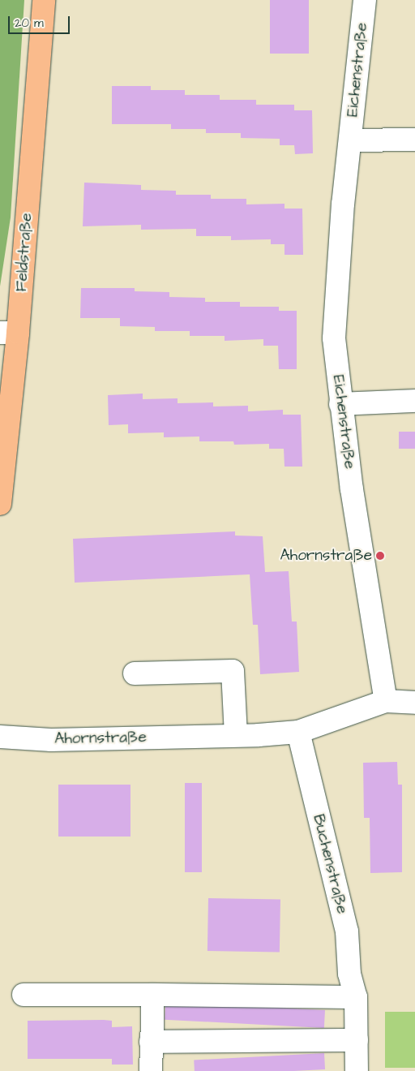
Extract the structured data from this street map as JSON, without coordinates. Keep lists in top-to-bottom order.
{
  "streets": {
    "main road": ["Feldstraße"],
    "street": ["Eichenstraße", "Ahornstraße", "Buchenstraße"]
  },
  "crossings": [
    ["Eichenstraße", "Ahornstraße"],
    ["Ahornstraße", "Buchenstraße"]
  ],
  "places": ["Ahornstraße"],
  "scale_bar": "20 m"
}
